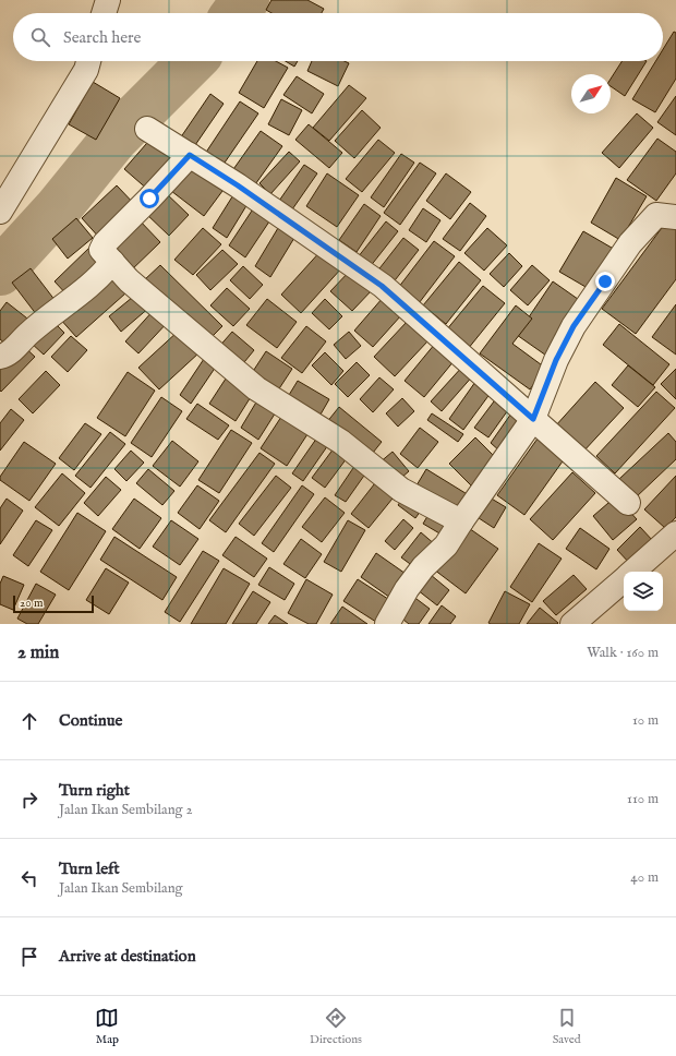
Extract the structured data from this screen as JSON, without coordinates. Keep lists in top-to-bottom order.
{
  "scale_bar": "20 m",
  "north": "top right",
  "page": {
    "search": "Search here",
    "scale": "20 m",
    "heading": ["2 min", "Walk · 160 m"],
    "list": [
      ["Continue", "10 m"],
      ["Turn right", "Jalan Ikan Sembilang 2", "110 m"],
      ["Turn left", "Jalan Ikan Sembilang", "40 m"],
      "Arrive at destination"
    ],
    "nav": ["Map", "Directions", "Saved"]
  }
}
